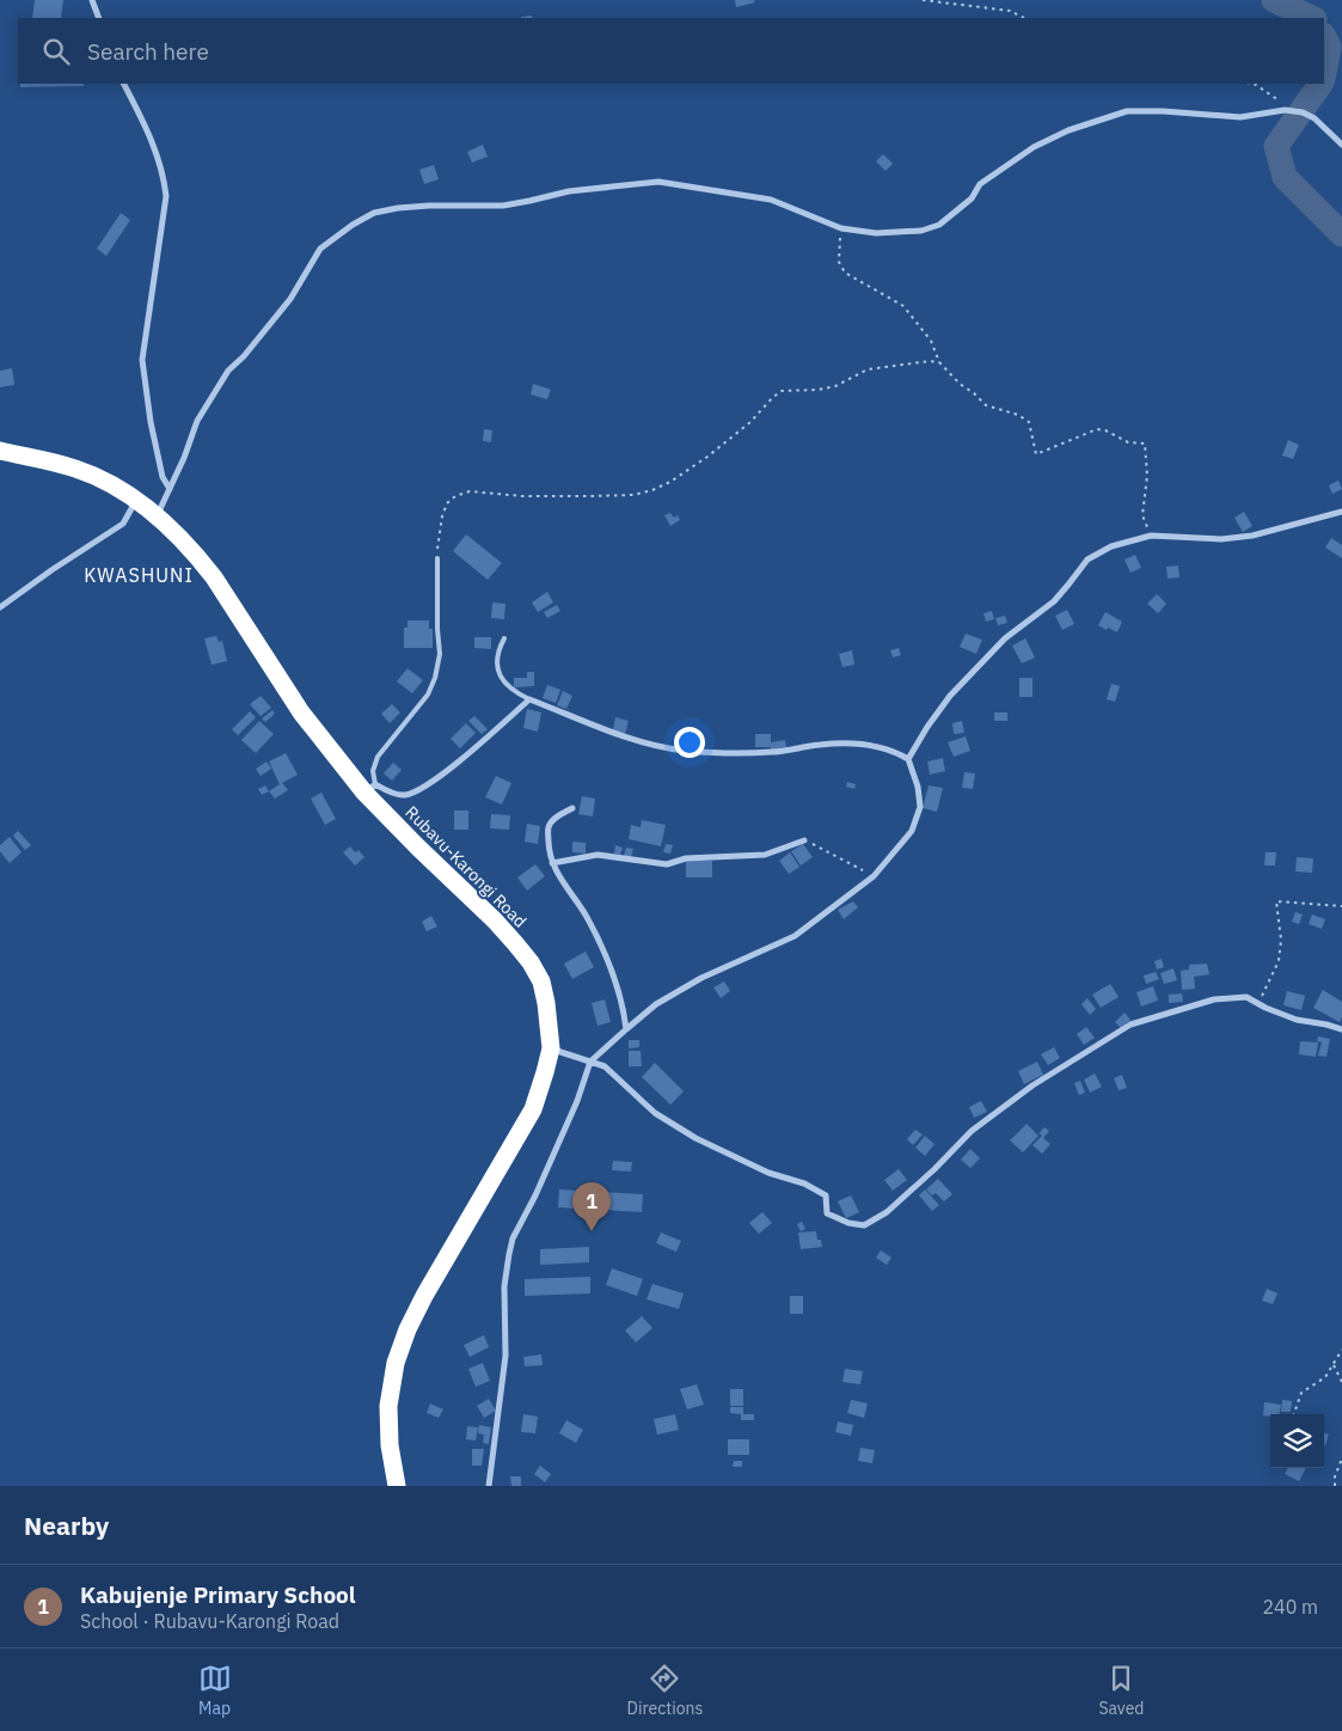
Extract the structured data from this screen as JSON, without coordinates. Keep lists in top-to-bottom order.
{
  "streets": {
    "highway": ["Rubavu-Karongi Road"]
  },
  "districts": ["KWASHUNI"],
  "page": {
    "search": "Search here",
    "pins": "1",
    "heading": "Nearby",
    "list": [
      {
        "mark": "1",
        "name": "Kabujenje Primary School",
        "note": "School · Rubavu-Karongi Road",
        "value": "240 m"
      }
    ],
    "nav": ["Map", "Directions", "Saved"]
  }
}
